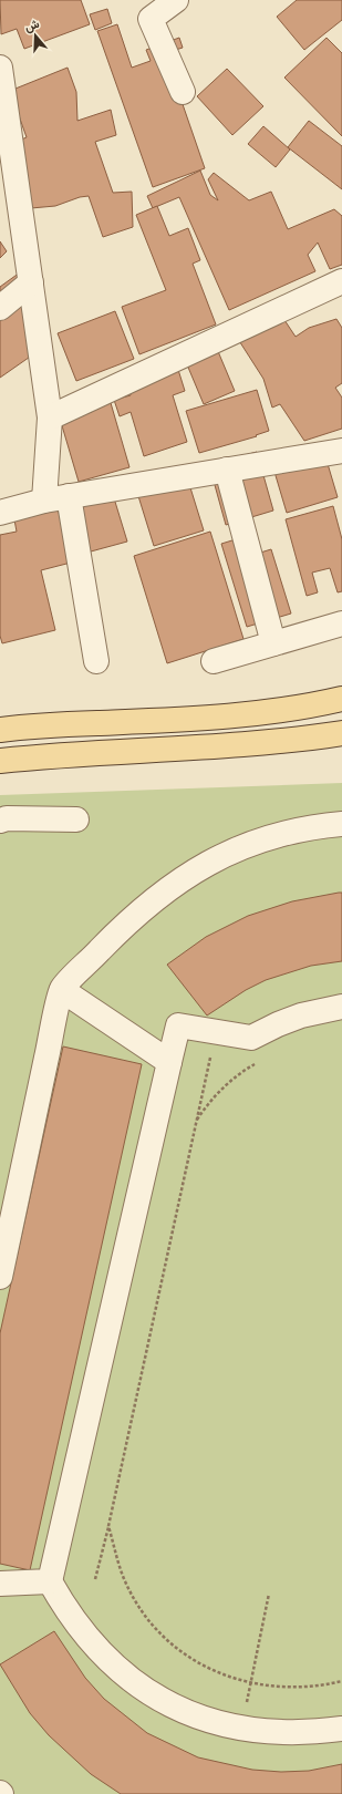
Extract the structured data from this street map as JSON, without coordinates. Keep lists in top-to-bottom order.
{
  "north": "top"
}
